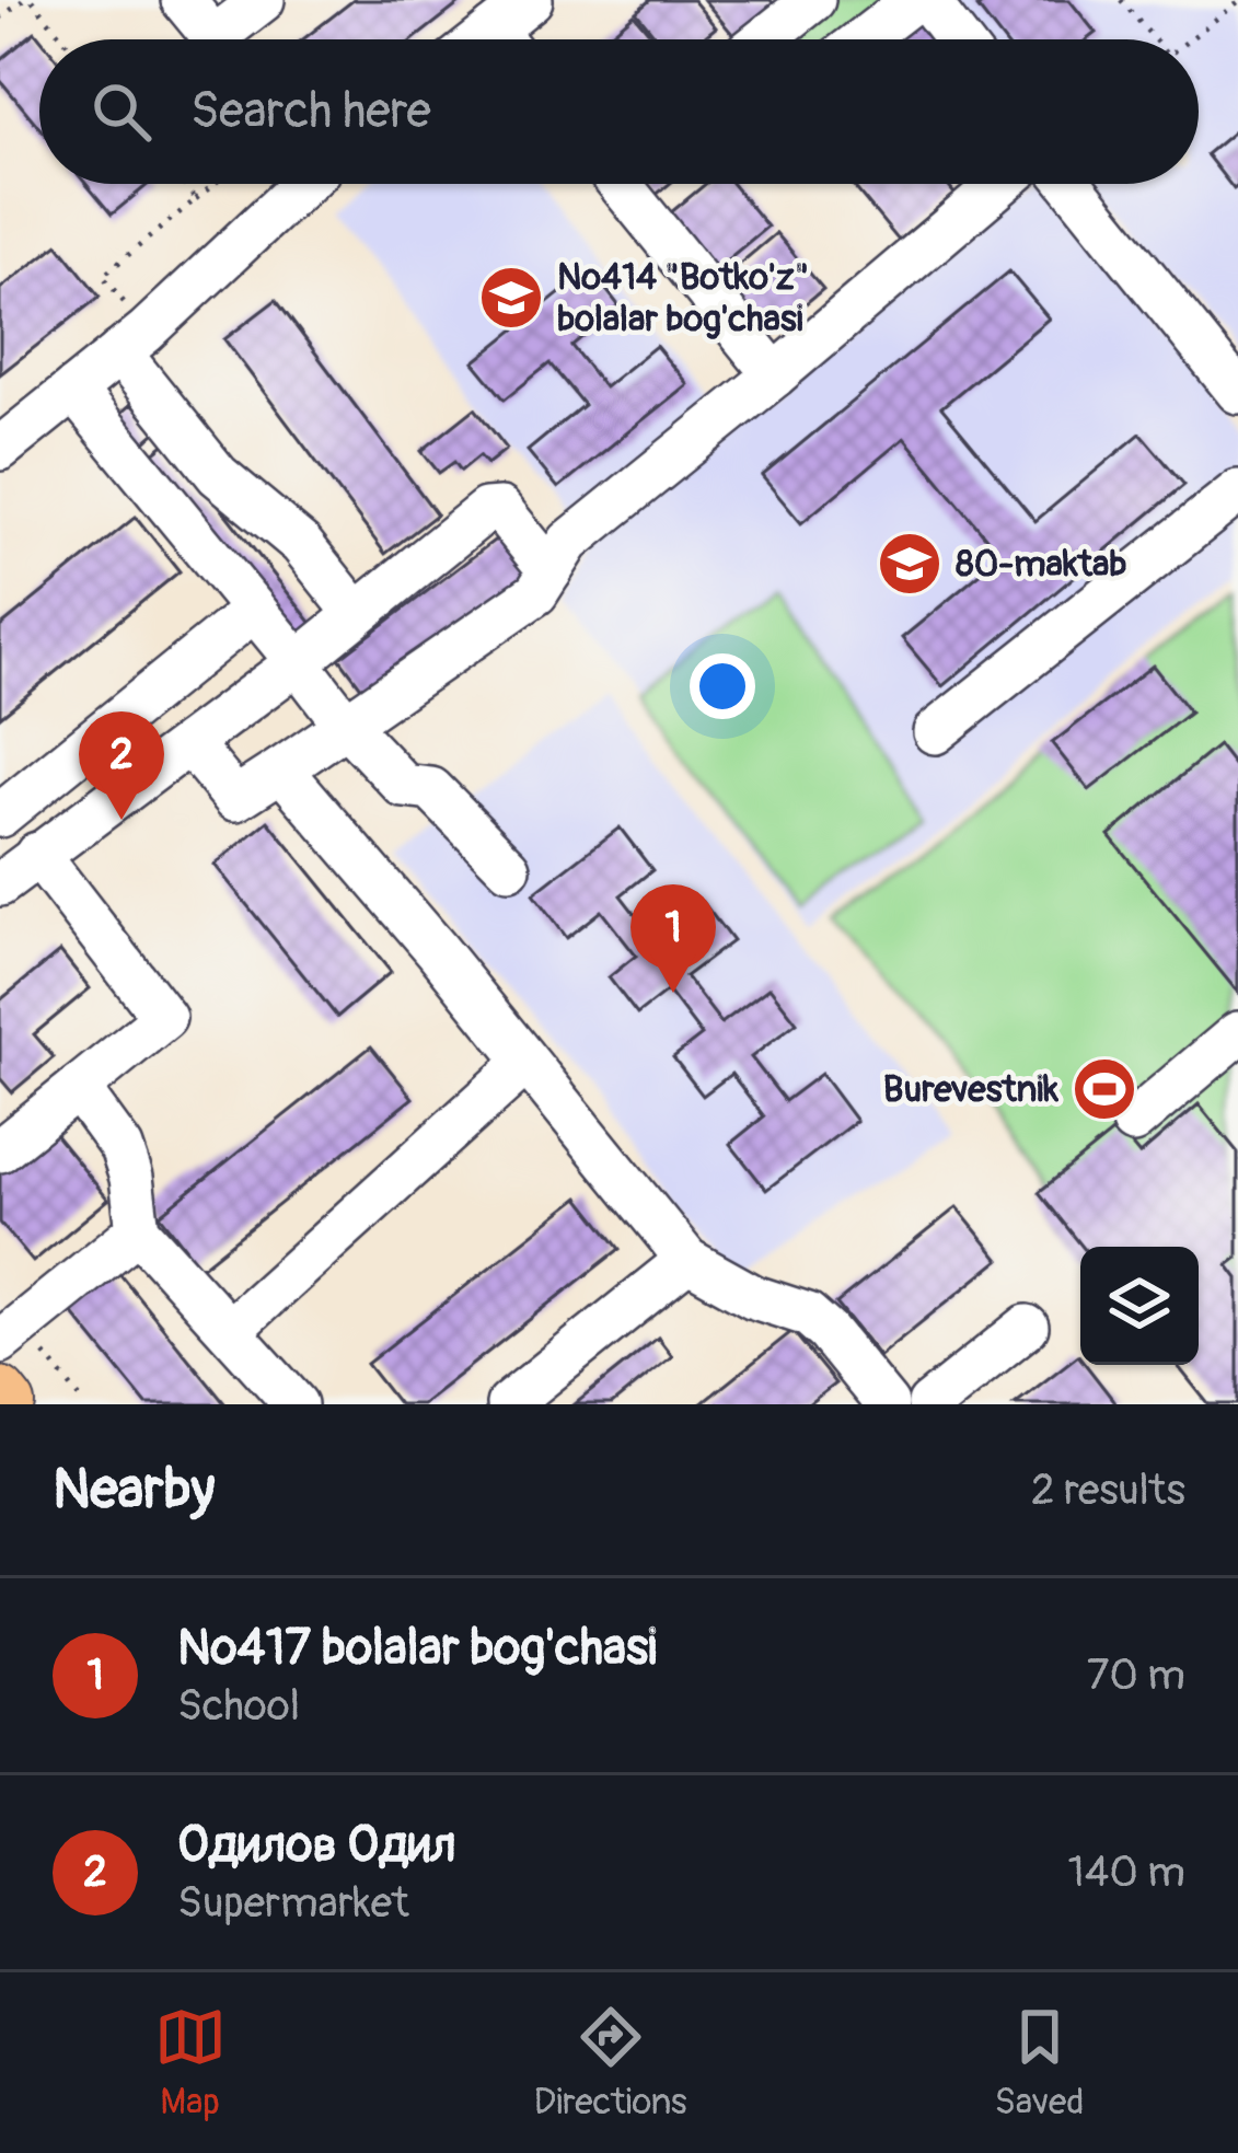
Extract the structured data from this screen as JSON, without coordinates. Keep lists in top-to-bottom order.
{
  "places": {
    "school or university": ["№414 \"Botko'z\" bolalar bog'chasi", "80-maktab"],
    "sports": ["Burevestnik"]
  },
  "page": {
    "search": "Search here",
    "pins": ["2", "1"],
    "heading": ["Nearby", "2 results"],
    "list": [
      {
        "mark": "1",
        "name": "№417 bolalar bog'chasi",
        "note": "School",
        "value": "70 m"
      },
      {
        "mark": "2",
        "name": "Одилов Одил",
        "note": "Supermarket",
        "value": "140 m"
      }
    ],
    "nav": ["Map", "Directions", "Saved"]
  }
}
